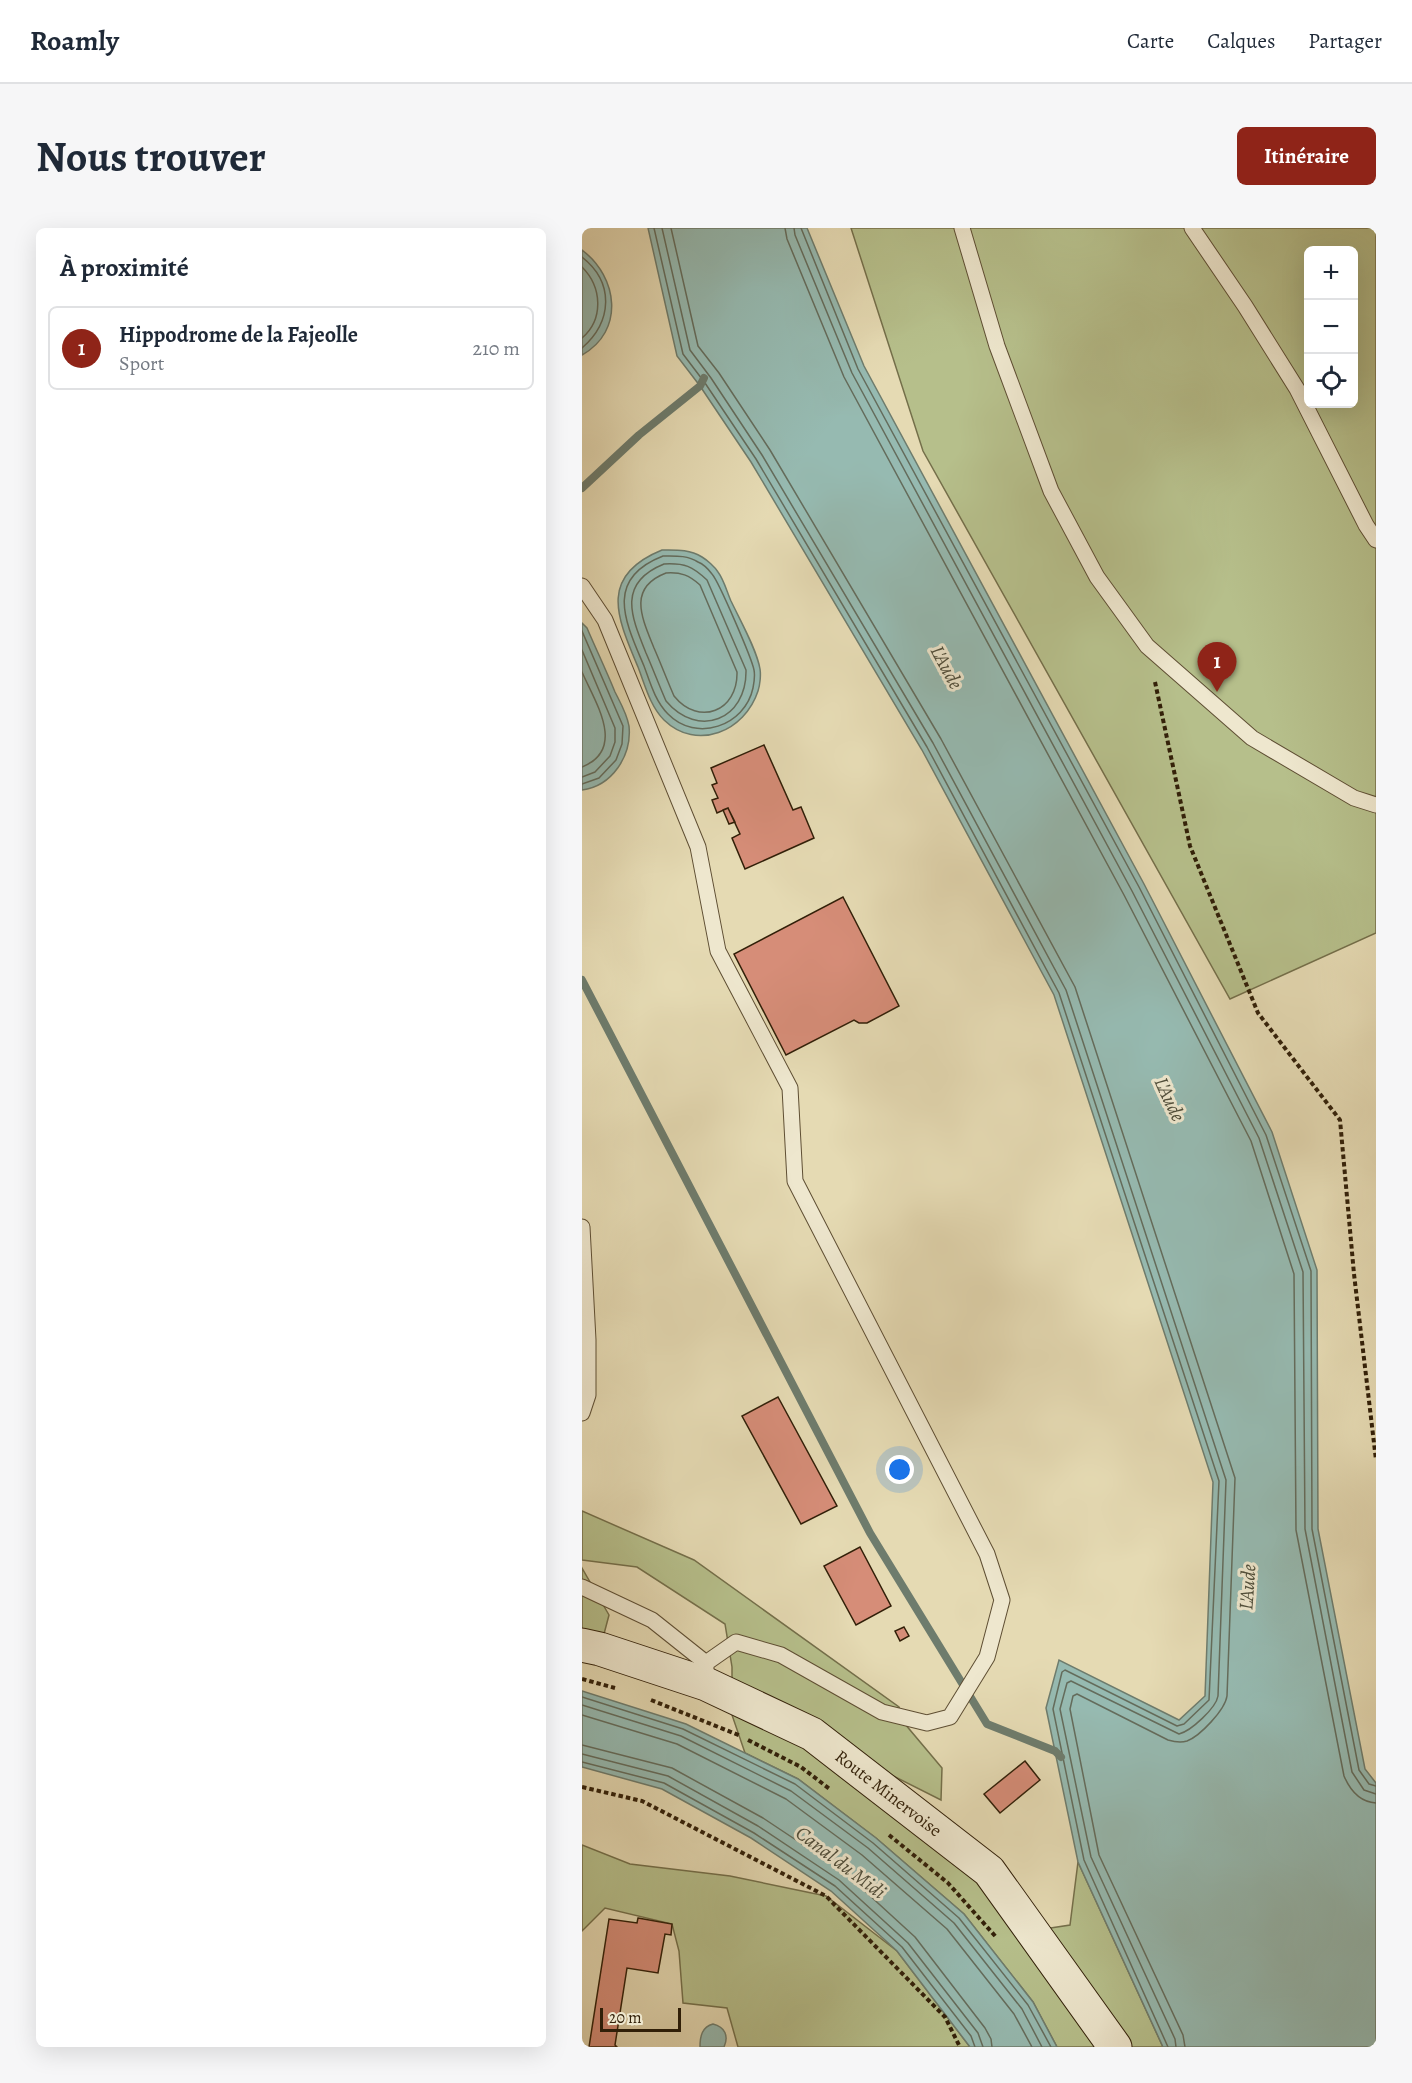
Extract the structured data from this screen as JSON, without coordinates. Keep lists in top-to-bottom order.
{
  "streets": {
    "main road": ["Route Minervoise"]
  },
  "water": ["L'Aude", "Canal du Midi"],
  "scale_bar": "20 m",
  "page": {
    "header": "Roamly",
    "nav": ["Carte", "Calques", "Partager"],
    "buttons": "Itinéraire",
    "title": "Nous trouver",
    "heading": "À proximité",
    "map_buttons": ["+", "−"],
    "list": [
      {
        "mark": "1",
        "name": "Hippodrome de la Fajeolle",
        "note": "Sport",
        "value": "210 m"
      }
    ],
    "pins": "1",
    "scale": "20 m"
  }
}
